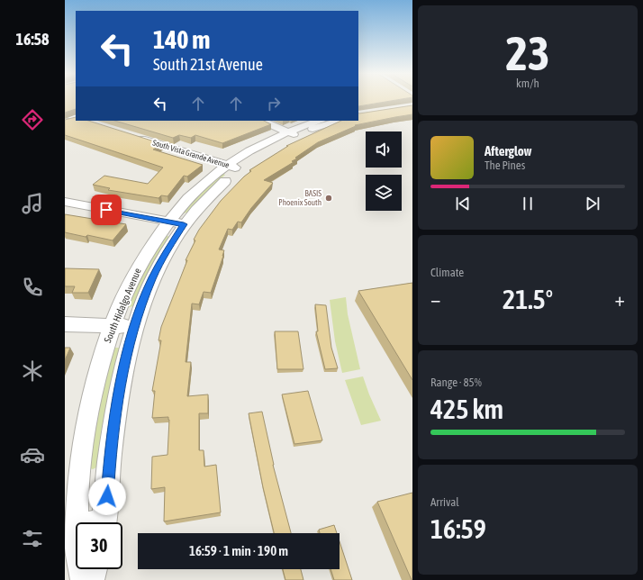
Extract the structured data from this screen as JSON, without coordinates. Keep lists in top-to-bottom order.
{
  "streets": {
    "street": ["South Vista Grande Avenue", "South Hidalgo Avenue"]
  },
  "crossings": [
    ["South Vista Grande Avenue", "South Hidalgo Avenue"]
  ],
  "places": ["BASIS Phoenix South"],
  "page": {
    "tabs": "16:58",
    "tile": [
      ["23", "km/h"],
      "Climate",
      ["Range · 85%", "425 km"],
      ["Arrival", "16:59"]
    ],
    "turn": ["140 m", "South 21st Avenue"],
    "song": ["Afterglow", "The Pines"],
    "heat": ["−", "21.5°", "+"],
    "limit": "30",
    "trip": "16:59 · 1 min · 190 m"
  }
}
